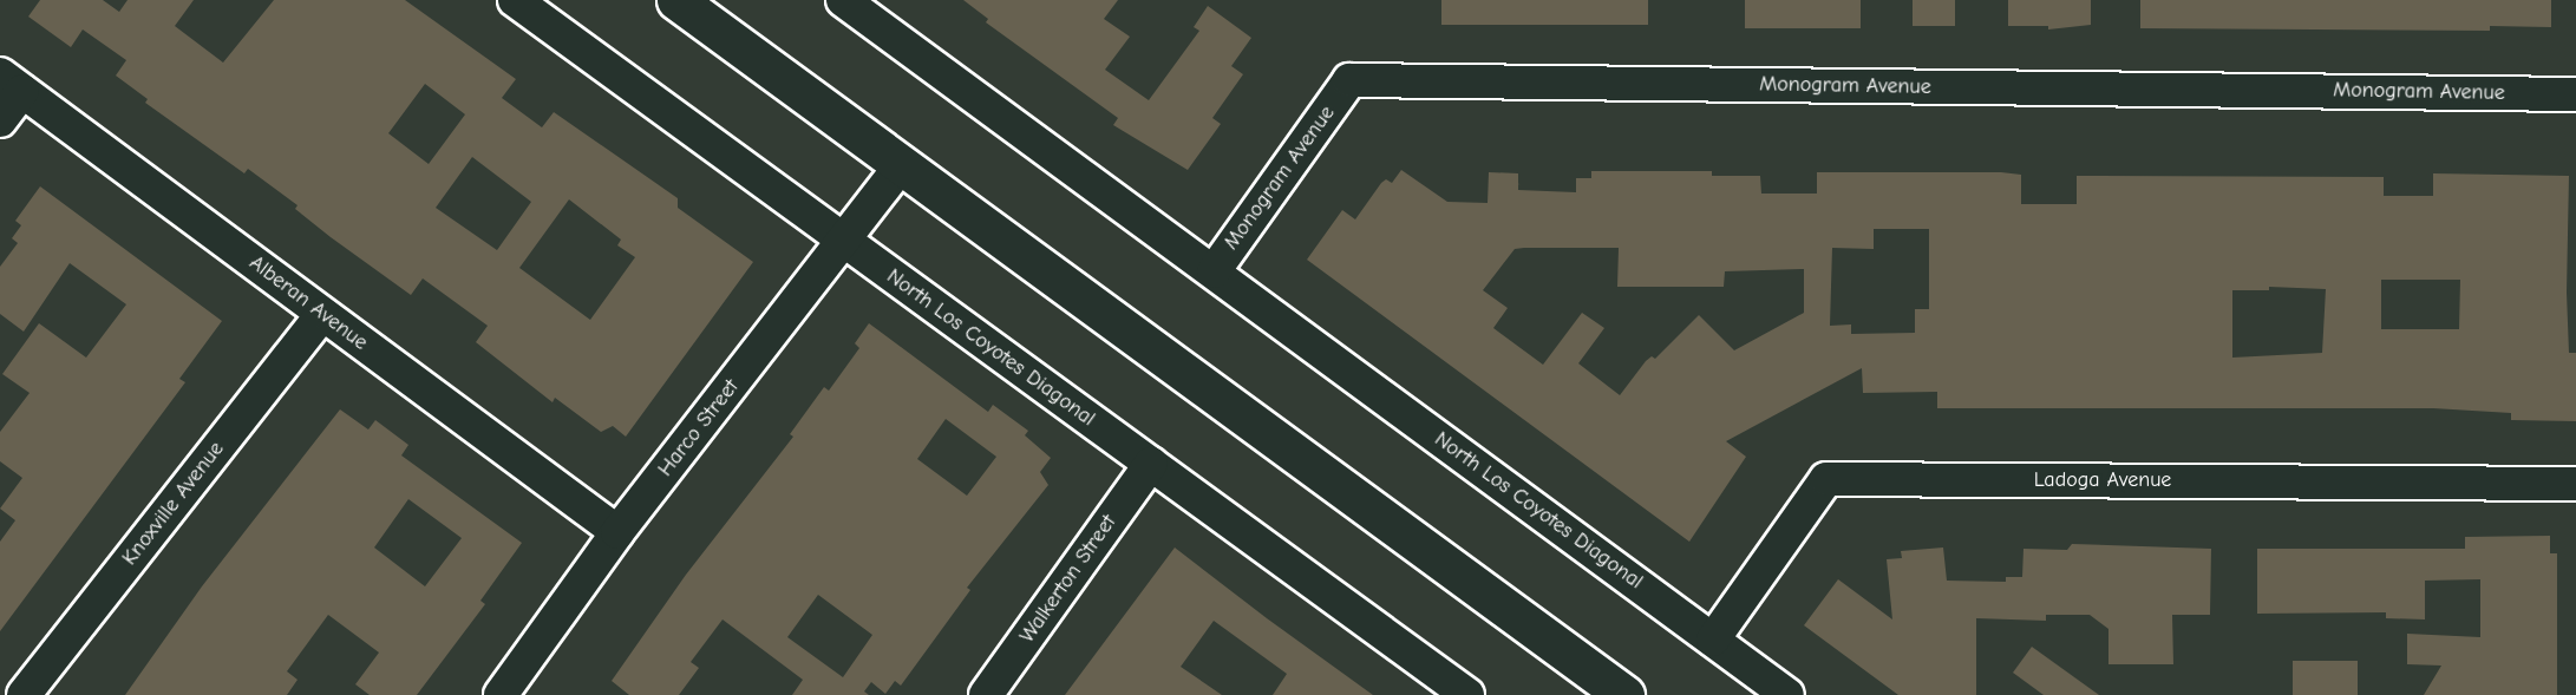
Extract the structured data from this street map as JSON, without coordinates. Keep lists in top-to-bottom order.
{
  "streets": {
    "street": [
      "Monogram Avenue",
      "Alberan Avenue",
      "North Los Coyotes Diagonal",
      "Harco Street",
      "Ladoga Avenue",
      "Knoxville Avenue",
      "Walkerton Street"
    ]
  },
  "crossings": [
    ["Monogram Avenue", "North Los Coyotes Diagonal"],
    ["Alberan Avenue", "Harco Street"],
    ["Alberan Avenue", "Knoxville Avenue"],
    ["North Los Coyotes Diagonal", "Harco Street"],
    ["North Los Coyotes Diagonal", "Ladoga Avenue"],
    ["North Los Coyotes Diagonal", "Walkerton Street"]
  ]
}
